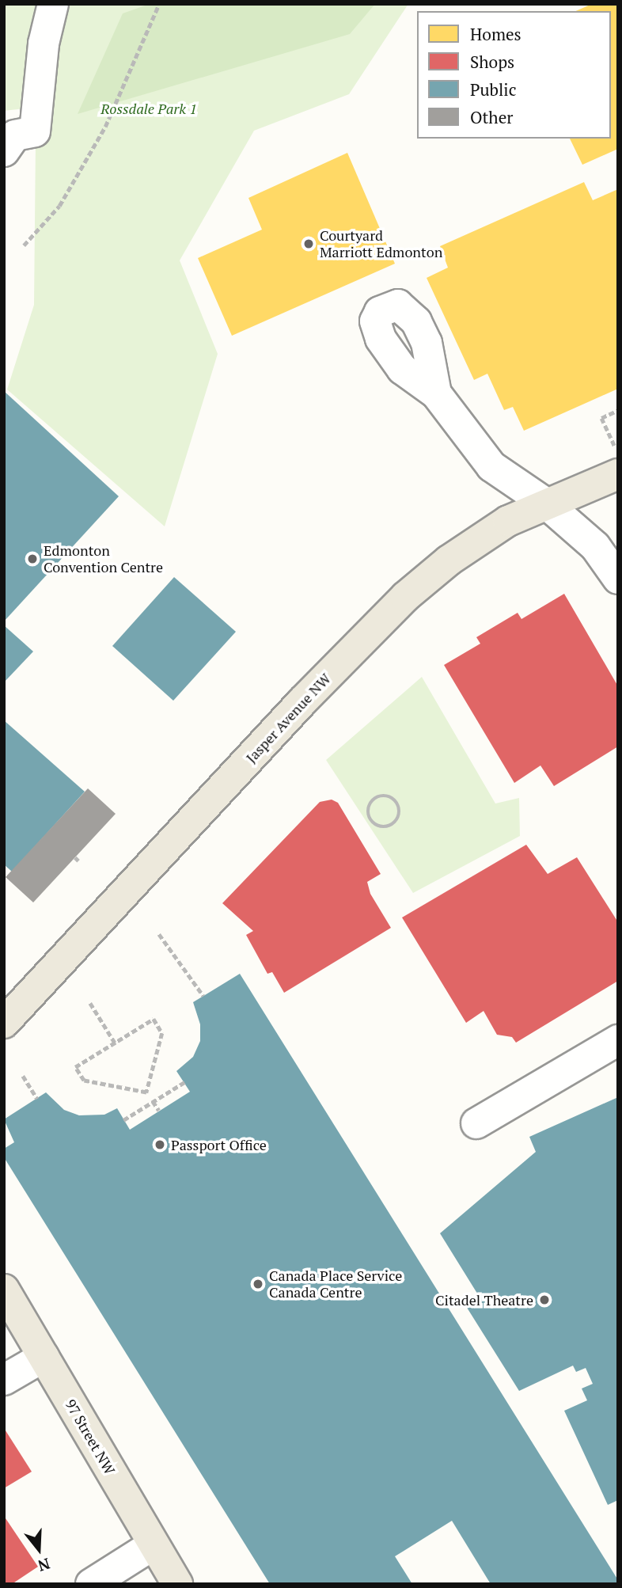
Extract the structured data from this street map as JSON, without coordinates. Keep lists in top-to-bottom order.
{
  "streets": {
    "main road": ["Jasper Avenue NW", "97 Street NW"]
  },
  "parks": ["Rossdale Park 1"],
  "places": [
    "Courtyard Marriott Edmonton",
    "Edmonton Convention Centre",
    "Passport Office",
    "Canada Place Service Canada Centre",
    "Citadel Theatre"
  ],
  "legend": [
    "Homes",
    "Shops",
    "Public",
    "Other"
  ],
  "north": "bottom"
}
